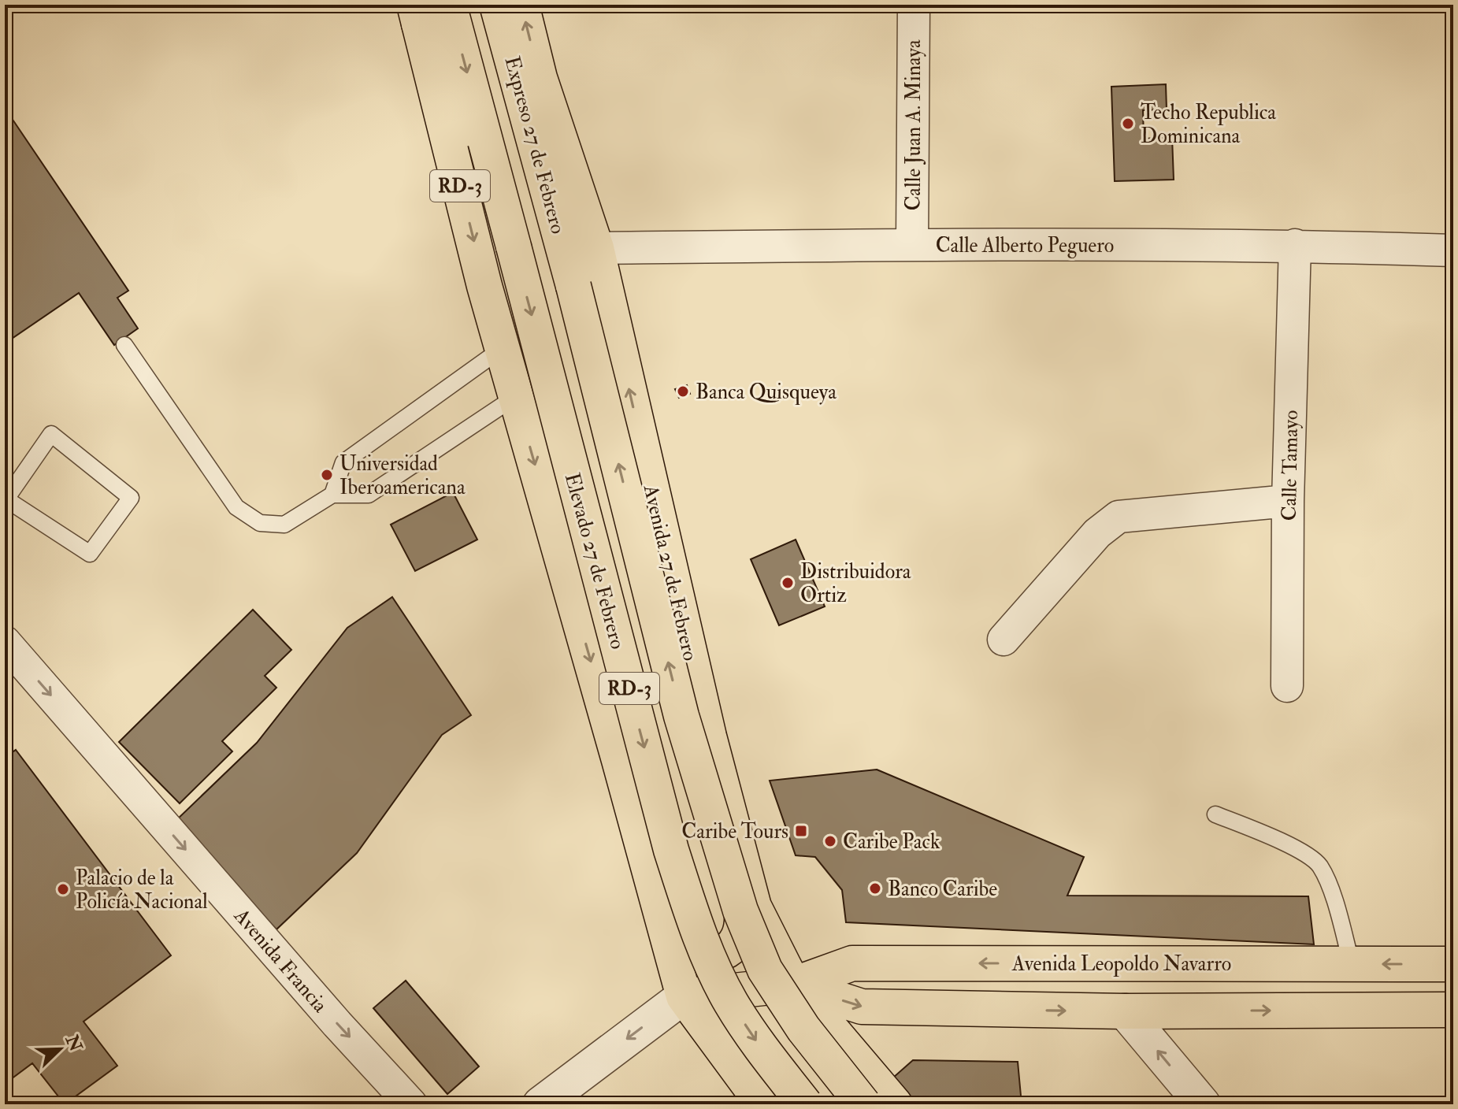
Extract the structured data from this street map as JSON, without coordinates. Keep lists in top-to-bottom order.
{
  "streets": {
    "main road": [
      "Expreso 27 de Febrero",
      "RD-3",
      "Elevado 27 de Febrero",
      "Avenida 27 de Febrero",
      "Avenida Leopoldo Navarro"
    ],
    "street": [
      "Calle Juan A. Minaya",
      "Calle Alberto Peguero",
      "Calle Tamayo",
      "Avenida Francia"
    ]
  },
  "crossings": [
    ["Calle Juan A. Minaya", "Calle Alberto Peguero"],
    ["Expreso 27 de Febrero", "RD-3"],
    ["RD-3", "Elevado 27 de Febrero"],
    ["RD-3", "Avenida Leopoldo Navarro"],
    ["Calle Alberto Peguero", "Calle Tamayo"],
    ["Calle Alberto Peguero", "Avenida 27 de Febrero"],
    ["Avenida 27 de Febrero", "Avenida Leopoldo Navarro"]
  ],
  "one_way": ["Avenida Francia"],
  "places": {
    "other": [
      "Techo Republica Dominicana",
      "Banca Quisqueya",
      "Universidad Iberoamericana",
      "Distribuidora Ortiz",
      "Caribe Pack",
      "Banco Caribe",
      "Palacio de la Policía Nacional"
    ],
    "transit": ["Caribe Tours"]
  },
  "north": "top right"
}
